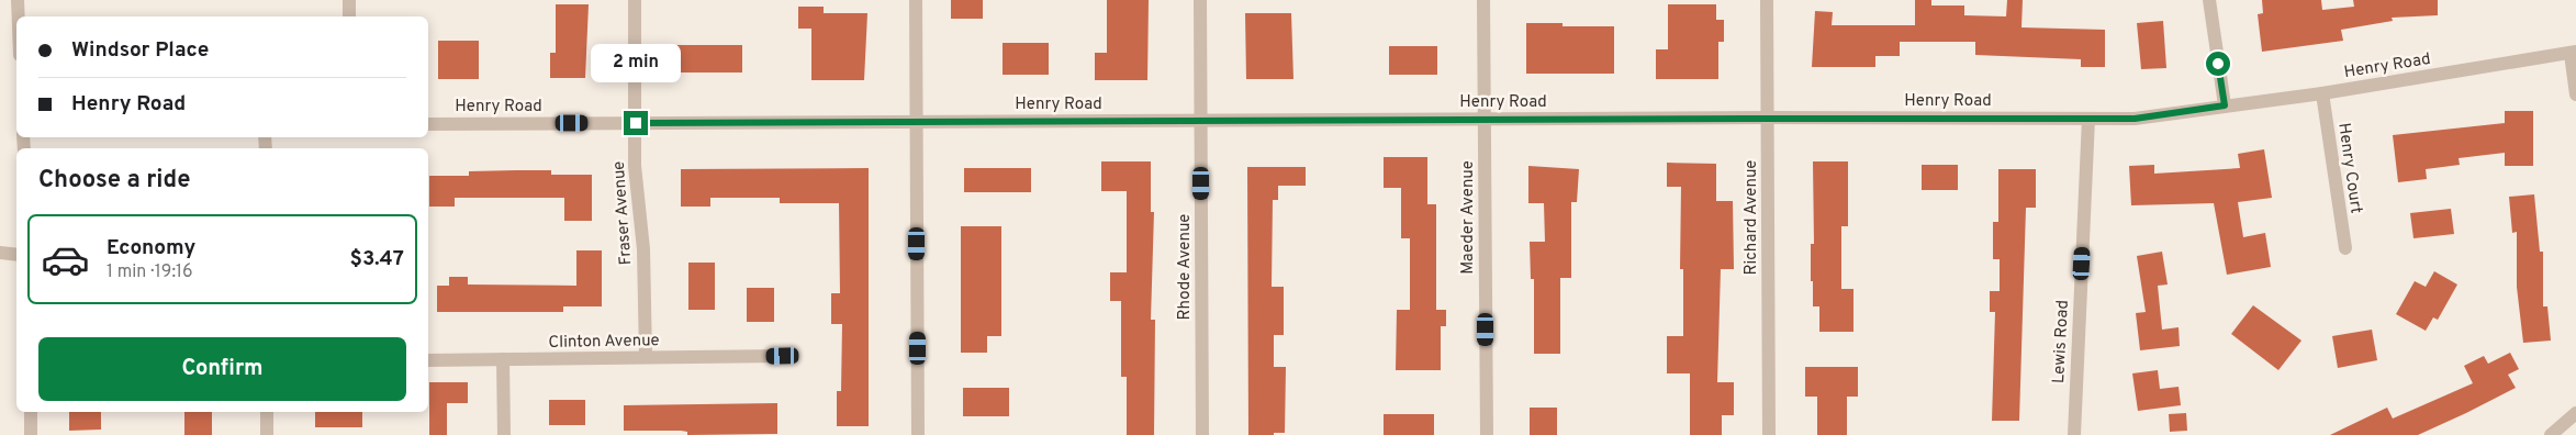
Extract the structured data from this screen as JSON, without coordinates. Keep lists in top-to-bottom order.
{
  "streets": {
    "street": [
      "Henry Road",
      "Henry Court",
      "Fraser Avenue",
      "Maeder Avenue",
      "Richard Avenue",
      "Rhode Avenue",
      "Clinton Avenue",
      "Lewis Road"
    ]
  },
  "crossings": [
    ["Henry Road", "Henry Court"],
    ["Henry Road", "Fraser Avenue"],
    ["Henry Road", "Maeder Avenue"],
    ["Henry Road", "Richard Avenue"],
    ["Henry Road", "Rhode Avenue"],
    ["Henry Road", "Lewis Road"],
    ["Fraser Avenue", "Clinton Avenue"]
  ],
  "page": {
    "banner": ["Windsor Place", "Henry Road"],
    "bubble": "2 min",
    "heading": "Choose a ride",
    "list": [
      {
        "name": "Economy",
        "note": "1 min · 19:16",
        "value": "$3.47"
      }
    ],
    "buttons": "Confirm"
  }
}
